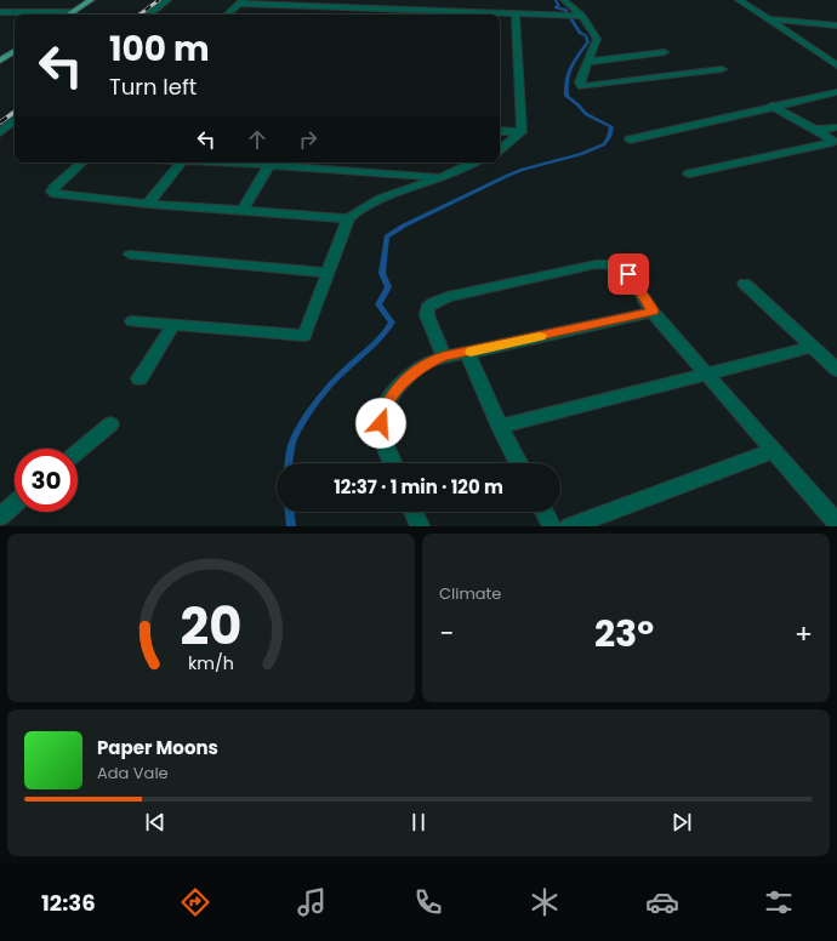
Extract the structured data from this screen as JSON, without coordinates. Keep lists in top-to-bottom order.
{
  "page": {
    "turn": ["100 m", "Turn left"],
    "limit": "30",
    "trip": "12:37 · 1 min · 120 m",
    "tile": "Climate",
    "heat": ["−", "23°", "+"],
    "song": ["Paper Moons", "Ada Vale"],
    "tabs": "12:36",
    "gauge": ["20", "km/h"]
  }
}
